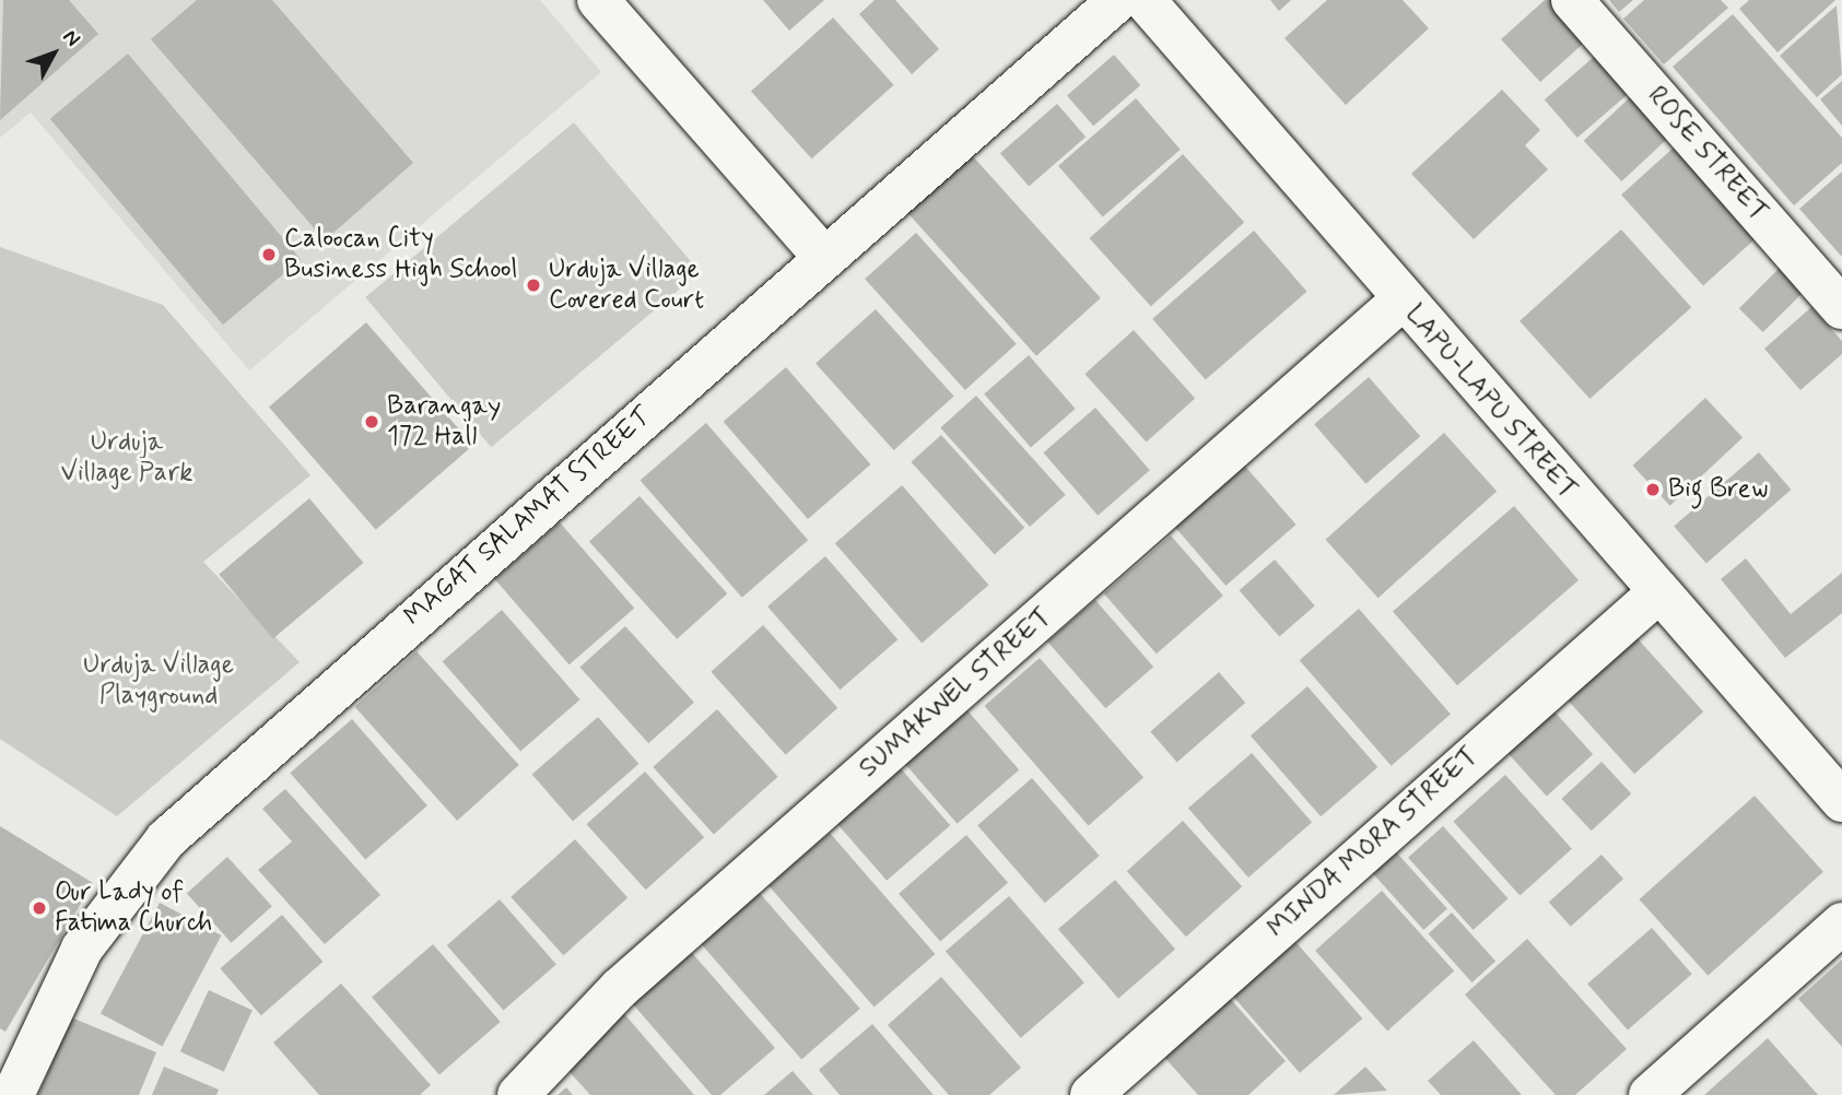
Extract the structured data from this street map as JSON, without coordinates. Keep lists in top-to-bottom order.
{
  "streets": {
    "street": [
      "ROSE STREET",
      "LAPU-LAPU STREET",
      "MAGAT SALAMAT STREET",
      "SUMAKWEL STREET",
      "MINDA MORA STREET"
    ]
  },
  "crossings": [
    ["LAPU-LAPU STREET", "SUMAKWEL STREET"],
    ["LAPU-LAPU STREET", "MINDA MORA STREET"]
  ],
  "parks": ["Urduja Village Park", "Urduja Village Playground"],
  "places": [
    "Caloocan City Business High School",
    "Urduja Village Covered Court",
    "Barangay 172 Hall",
    "Big Brew",
    "Our Lady of Fatima Church"
  ],
  "north": "top right"
}
